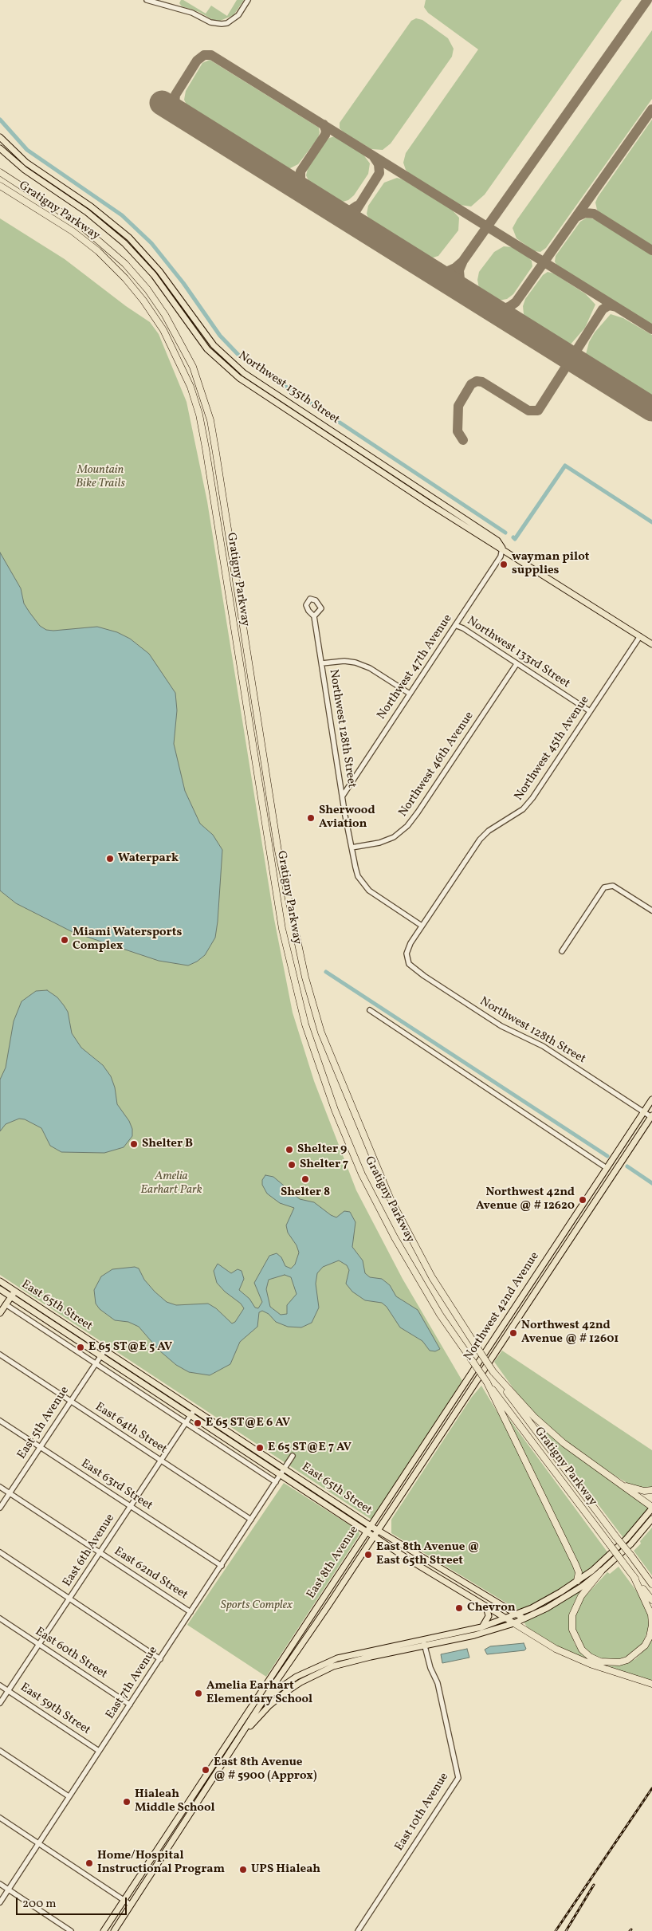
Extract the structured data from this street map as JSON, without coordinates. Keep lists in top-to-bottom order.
{
  "streets": {
    "highway": ["Gratigny Parkway"],
    "main road": [
      "Northwest 135th Street",
      "East 65th Street",
      "Northwest 42nd Avenue",
      "East 8th Avenue"
    ],
    "street": [
      "Northwest 133rd Street",
      "Northwest 47th Avenue",
      "Northwest 128th Street",
      "Northwest 45th Avenue",
      "Northwest 46th Avenue",
      "East 5th Avenue",
      "East 64th Street",
      "East 63rd Street",
      "East 6th Avenue",
      "East 62nd Street",
      "East 60th Street",
      "East 7th Avenue",
      "East 59th Street",
      "East 10th Avenue"
    ]
  },
  "crossings": [
    ["Northwest 135th Street", "Northwest 47th Avenue"],
    ["Northwest 135th Street", "Northwest 45th Avenue"],
    ["Northwest 133rd Street", "Northwest 47th Avenue"],
    ["Northwest 133rd Street", "Northwest 45th Avenue"],
    ["Northwest 133rd Street", "Northwest 46th Avenue"],
    ["Northwest 47th Avenue", "Northwest 128th Street"],
    ["Northwest 128th Street", "Northwest 45th Avenue"],
    ["Northwest 128th Street", "Northwest 46th Avenue"],
    ["Northwest 128th Street", "Northwest 42nd Avenue"],
    ["East 65th Street", "Northwest 42nd Avenue"],
    ["East 65th Street", "East 5th Avenue"],
    ["East 65th Street", "East 6th Avenue"],
    ["East 65th Street", "East 8th Avenue"],
    ["East 65th Street", "East 7th Avenue"],
    ["Northwest 42nd Avenue", "East 8th Avenue"],
    ["East 5th Avenue", "East 64th Street"],
    ["East 5th Avenue", "East 63rd Street"],
    ["East 5th Avenue", "East 62nd Street"],
    ["East 64th Street", "East 6th Avenue"],
    ["East 64th Street", "East 7th Avenue"],
    ["East 63rd Street", "East 6th Avenue"],
    ["East 63rd Street", "East 7th Avenue"],
    ["East 6th Avenue", "East 62nd Street"],
    ["East 6th Avenue", "East 60th Street"],
    ["East 6th Avenue", "East 59th Street"],
    ["East 62nd Street", "East 7th Avenue"],
    ["East 60th Street", "East 7th Avenue"],
    ["East 7th Avenue", "East 59th Street"]
  ],
  "parks": ["Mountain Bike Trails", "Amelia Earhart Park", "Sports Complex"],
  "places": [
    "wayman pilot supplies",
    "Sherwood Aviation",
    "Waterpark",
    "Miami Watersports Complex",
    "Shelter B",
    "Shelter 9",
    "Shelter 7",
    "Shelter 8",
    "Northwest 42nd Avenue @ # 12620",
    "Northwest 42nd Avenue @ # 12601",
    "E 65 ST@E 5 AV",
    "E 65 ST@E 6 AV",
    "E 65 ST@E 7 AV",
    "East 8th Avenue @ East 65th Street",
    "Chevron",
    "Amelia Earhart Elementary School",
    "East 8th Avenue @ # 5900 (Approx)",
    "Hialeah Middle School",
    "Home/Hospital Instructional Program",
    "UPS Hialeah"
  ],
  "scale_bar": "200 m"
}
